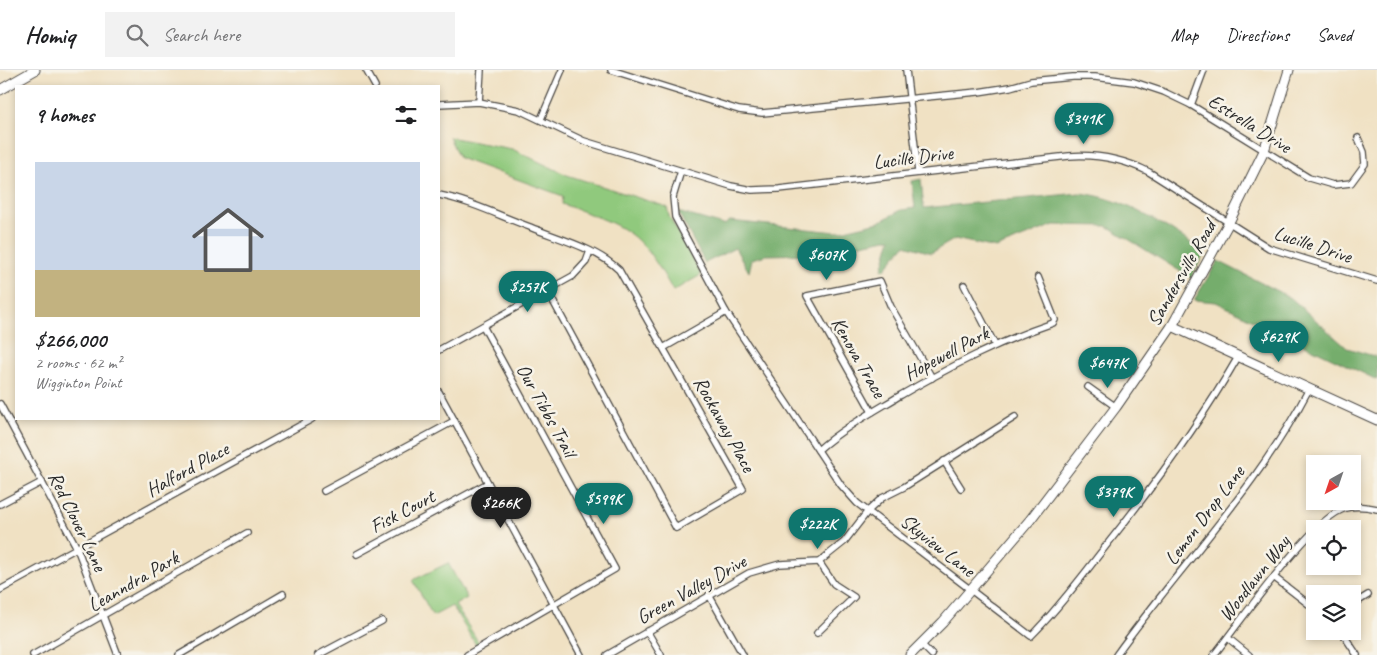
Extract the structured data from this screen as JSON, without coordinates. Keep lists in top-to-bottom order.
{
  "streets": {
    "street": [
      "Estrella Drive",
      "Lucille Drive",
      "Sandersville Road",
      "Hopewell Park",
      "Kenova Trace",
      "Our Tibbs Trail",
      "Rockaway Place",
      "Halford Place",
      "Fisk Court",
      "Lemon Drop Lane",
      "Red Clover Lane",
      "Skyview Lane",
      "Woodlawn Way",
      "Leanndra Park",
      "Green Valley Drive"
    ]
  },
  "crossings": [
    ["Estrella Drive", "Sandersville Road"],
    ["Lucille Drive", "Sandersville Road"],
    ["Lucille Drive", "Skyview Lane"],
    ["Sandersville Road", "Skyview Lane"],
    ["Hopewell Park", "Kenova Trace"],
    ["Hopewell Park", "Skyview Lane"],
    ["Halford Place", "Red Clover Lane"],
    ["Red Clover Lane", "Leanndra Park"]
  ],
  "north": "bottom left",
  "page": {
    "header": "Homiq",
    "search": "Search here",
    "nav": ["Map", "Directions", "Saved"],
    "heading": "9 homes",
    "price": [
      "$341K",
      "$607K",
      "$257K",
      "$629K",
      "$647K",
      "$379K",
      "$599K",
      "$266K",
      "$222K"
    ],
    "list": [
      {
        "name": "$266,000",
        "note": "2 rooms · 62 m² · Wigginton Point"
      }
    ]
  }
}
